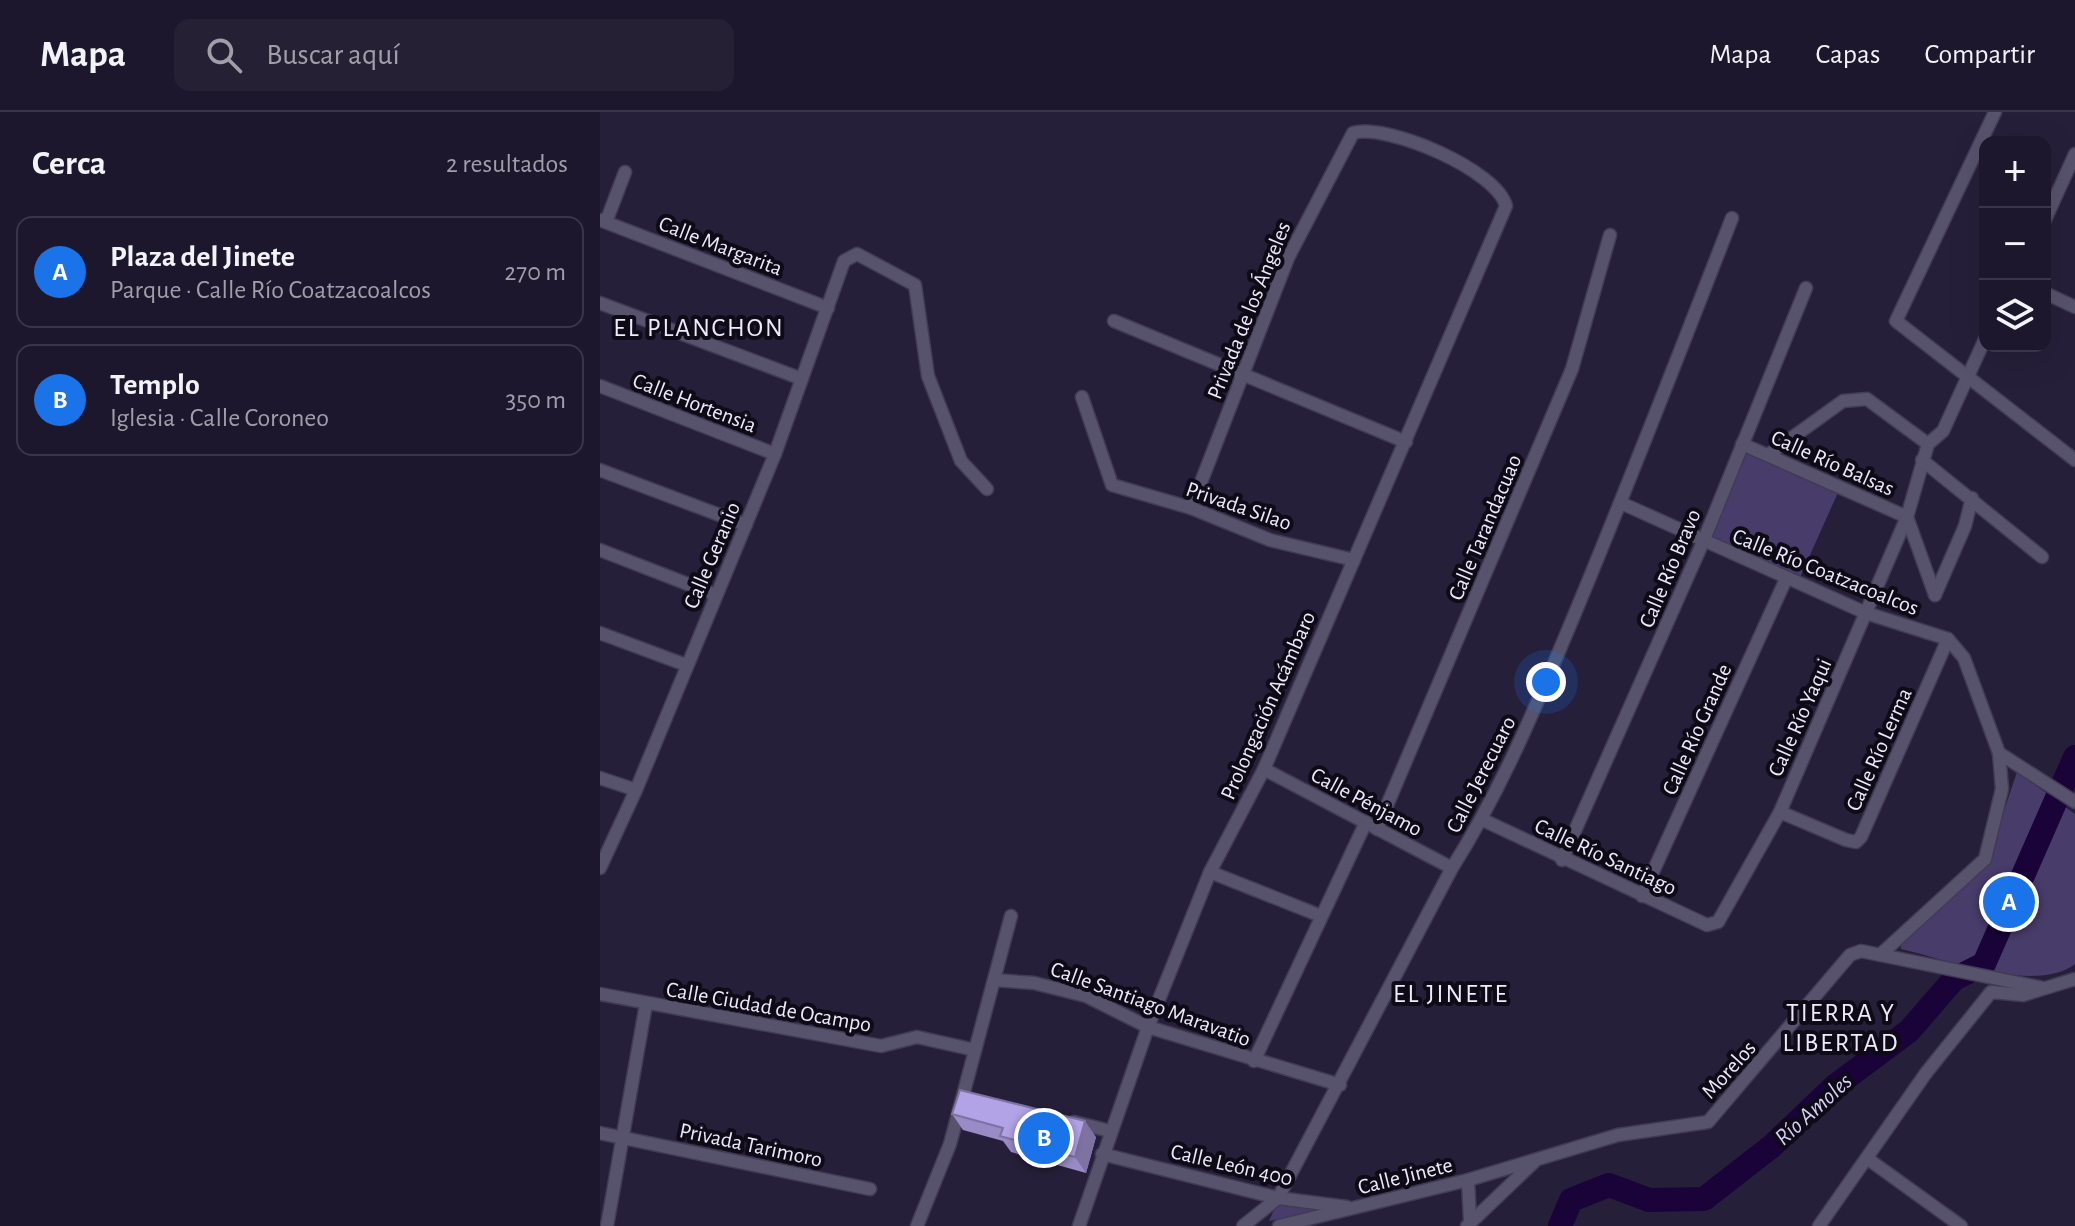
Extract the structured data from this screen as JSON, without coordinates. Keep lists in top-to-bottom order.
{
  "streets": {
    "street": [
      "Calle Margarita",
      "Privada de los Ángeles",
      "Calle Hortensia",
      "Calle Río Balsas",
      "Privada Silao",
      "Calle Tarandacuao",
      "Calle Geranio",
      "Calle Río Bravo",
      "Calle Río Coatzacoalcos",
      "Prolongación Acámbaro",
      "Calle Río Yaqui",
      "Calle Río Grande",
      "Calle Río Lerma",
      "Calle Jerecuaro",
      "Calle Pénjamo",
      "Calle Río Santiago",
      "Calle Santiago Maravatio",
      "Calle Ciudad de Ocampo",
      "Morelos",
      "Privada Tarimoro",
      "Calle León 400",
      "Calle Jinete"
    ]
  },
  "crossings": [
    ["Calle Margarita", "Calle Geranio"],
    ["Privada de los Ángeles", "Privada Silao"],
    ["Privada de los Ángeles", "Prolongación Acámbaro"],
    ["Calle Hortensia", "Calle Geranio"],
    ["Calle Río Balsas", "Calle Río Bravo"],
    ["Calle Río Balsas", "Calle Río Yaqui"],
    ["Privada Silao", "Prolongación Acámbaro"],
    ["Calle Tarandacuao", "Calle Pénjamo"],
    ["Calle Tarandacuao", "Calle Santiago Maravatio"],
    ["Calle Río Bravo", "Calle Río Coatzacoalcos"],
    ["Calle Río Bravo", "Calle Río Santiago"],
    ["Calle Río Coatzacoalcos", "Calle Río Yaqui"],
    ["Calle Río Coatzacoalcos", "Calle Río Grande"],
    ["Calle Río Coatzacoalcos", "Calle Río Lerma"],
    ["Calle Río Coatzacoalcos", "Calle Jerecuaro"],
    ["Prolongación Acámbaro", "Calle Pénjamo"],
    ["Prolongación Acámbaro", "Calle Santiago Maravatio"],
    ["Prolongación Acámbaro", "Calle León 400"],
    ["Calle Río Yaqui", "Calle Río Lerma"],
    ["Calle Río Yaqui", "Calle Río Santiago"],
    ["Calle Río Grande", "Calle Río Santiago"],
    ["Calle Jerecuaro", "Calle Pénjamo"],
    ["Calle Jerecuaro", "Calle Río Santiago"],
    ["Calle Jerecuaro", "Calle Santiago Maravatio"],
    ["Calle Jerecuaro", "Calle León 400"],
    ["Morelos", "Calle Jinete"],
    ["Calle León 400", "Calle Jinete"]
  ],
  "districts": ["EL PLANCHON", "EL JINETE", "TIERRA Y LIBERTAD"],
  "water": ["Río Amoles"],
  "page": {
    "header": "Mapa",
    "search": "Buscar aquí",
    "nav": ["Mapa", "Capas", "Compartir"],
    "heading": ["Cerca", "2 resultados"],
    "map_buttons": ["+", "−"],
    "list": [
      {
        "mark": "A",
        "name": "Plaza del Jinete",
        "note": "Parque · Calle Río Coatzacoalcos",
        "value": "270 m"
      },
      {
        "mark": "B",
        "name": "Templo",
        "note": "Iglesia · Calle Coroneo",
        "value": "350 m"
      }
    ],
    "pins": ["A", "B"]
  }
}
